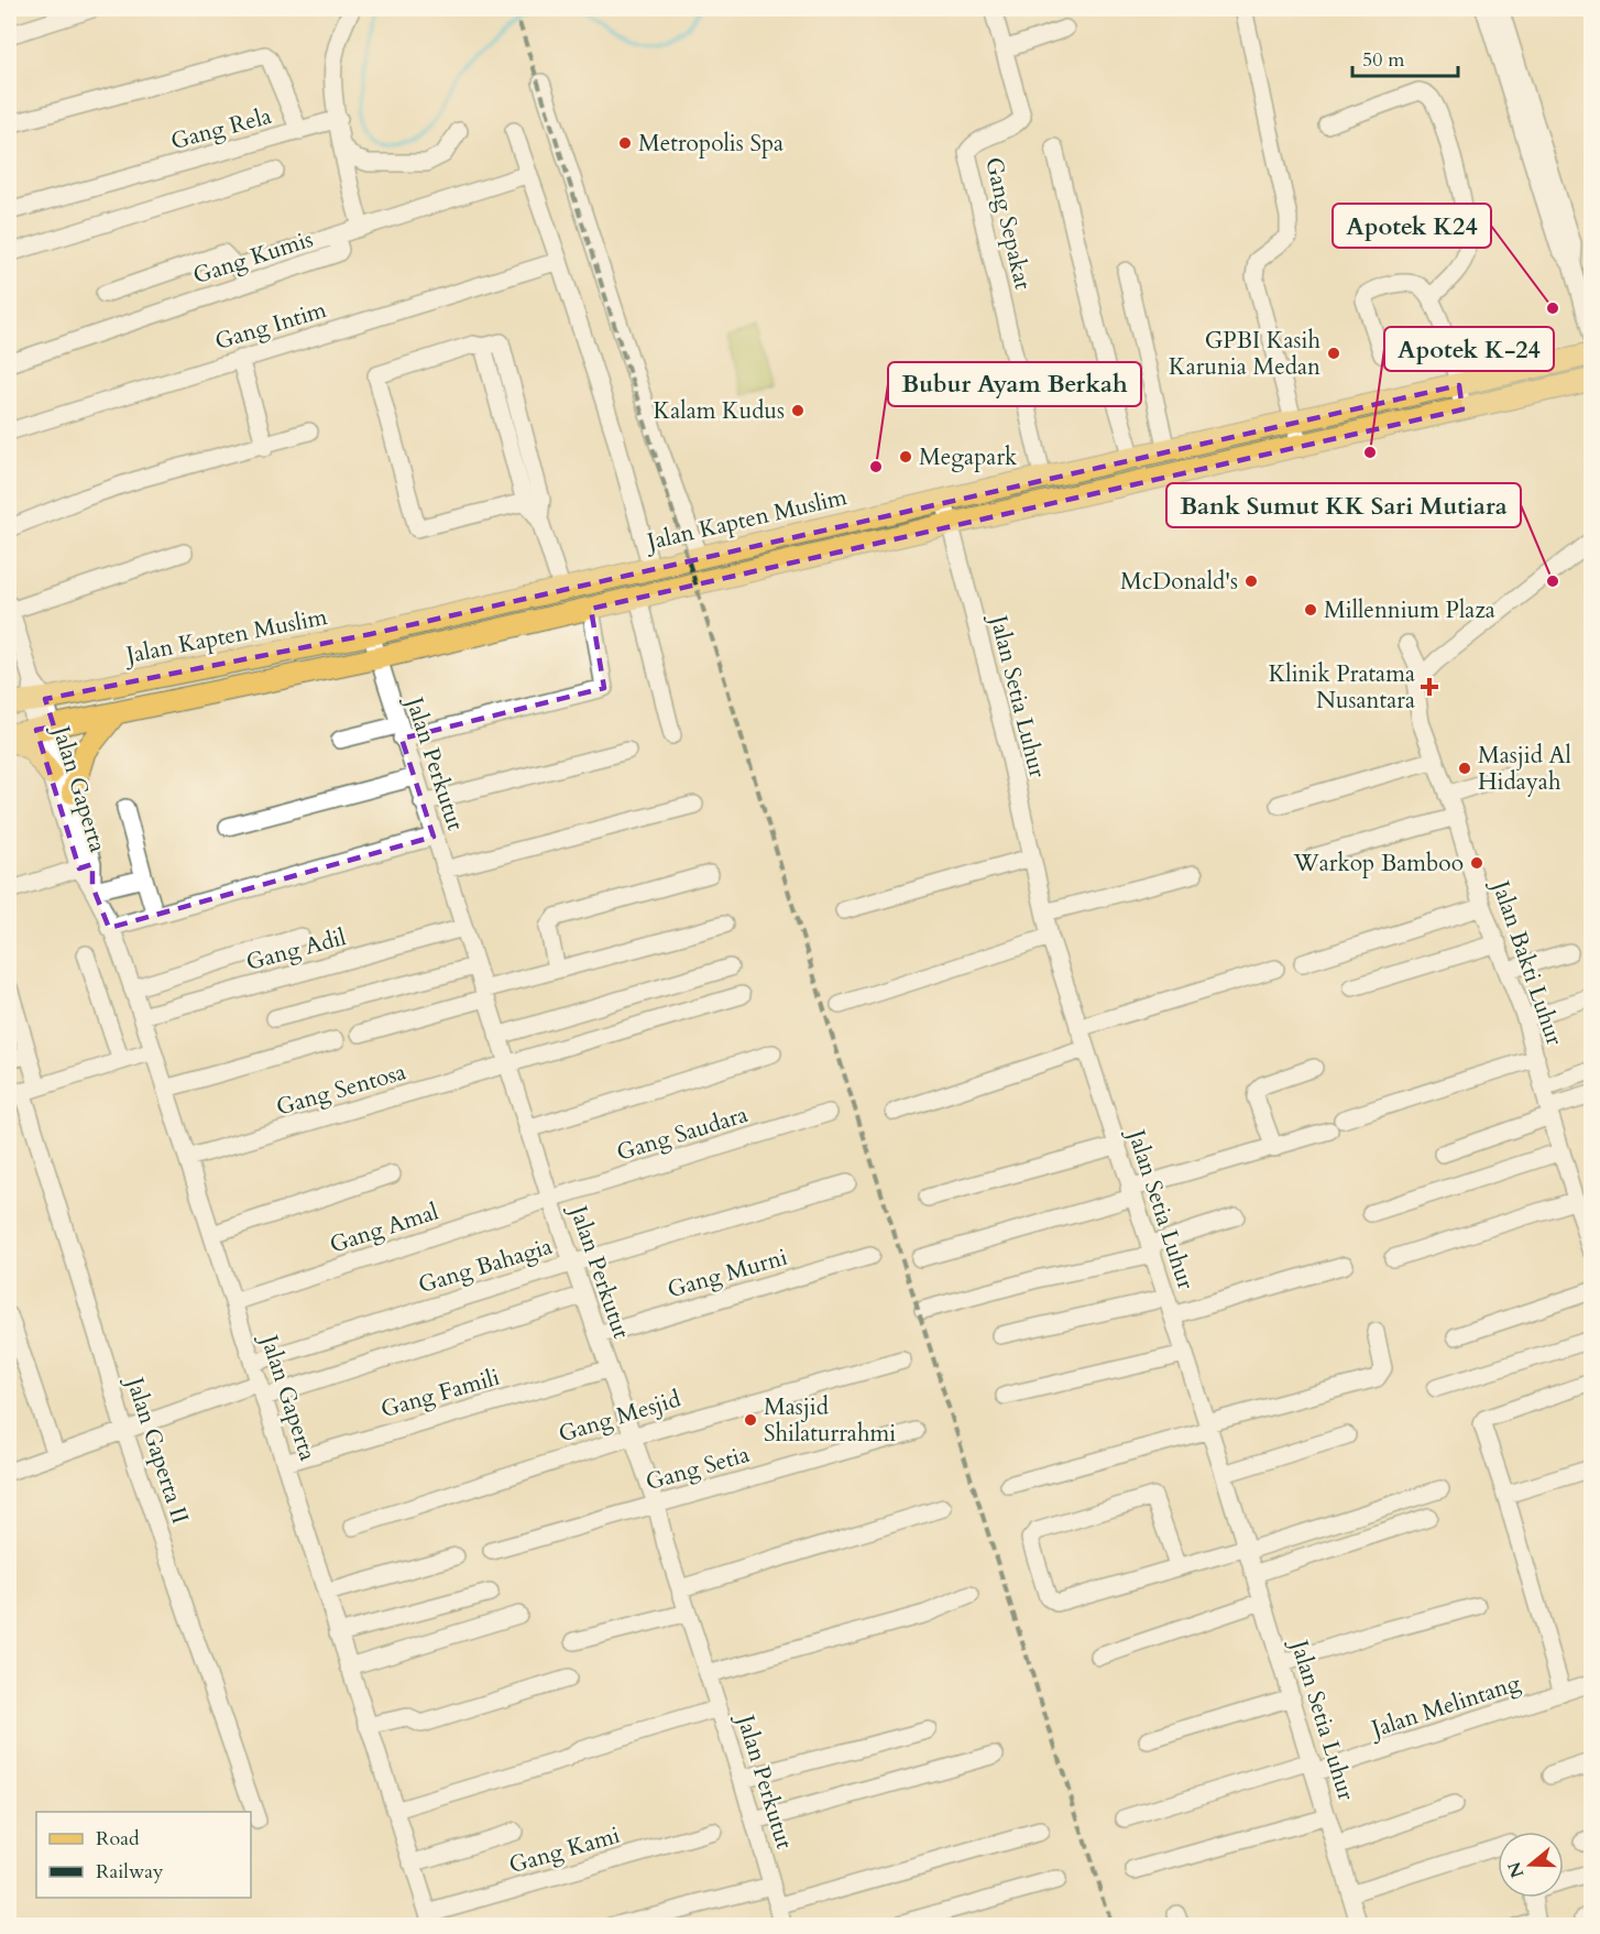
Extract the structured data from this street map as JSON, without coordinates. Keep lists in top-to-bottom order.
{
  "streets": {
    "main road": ["Jalan Kapten Muslim"],
    "street": [
      "Gang Rela",
      "Gang Sepakat",
      "Gang Kumis",
      "Gang Intim",
      "Jalan Setia Luhur",
      "Jalan Perkutut",
      "Jalan Gaperta",
      "Gang Adil",
      "Jalan Bakti Luhur",
      "Gang Sentosa",
      "Gang Saudara",
      "Gang Amal",
      "Gang Bahagia",
      "Gang Murni",
      "Gang Famili",
      "Gang Mesjid",
      "Jalan Gaperta II",
      "Gang Setia",
      "Jalan Melintang",
      "Gang Kami"
    ]
  },
  "crossings": [
    ["Gang Sepakat", "Jalan Kapten Muslim"],
    ["Jalan Kapten Muslim", "Jalan Setia Luhur"],
    ["Jalan Kapten Muslim", "Jalan Perkutut"],
    ["Jalan Kapten Muslim", "Jalan Gaperta"],
    ["Jalan Setia Luhur", "Jalan Melintang"],
    ["Jalan Perkutut", "Gang Adil"],
    ["Jalan Perkutut", "Gang Sentosa"],
    ["Jalan Perkutut", "Gang Saudara"],
    ["Jalan Perkutut", "Gang Amal"],
    ["Jalan Perkutut", "Gang Bahagia"],
    ["Jalan Perkutut", "Gang Murni"],
    ["Jalan Perkutut", "Gang Famili"],
    ["Jalan Perkutut", "Gang Mesjid"],
    ["Jalan Perkutut", "Gang Setia"],
    ["Jalan Gaperta", "Gang Adil"],
    ["Jalan Gaperta", "Gang Sentosa"],
    ["Jalan Gaperta", "Gang Amal"],
    ["Jalan Gaperta", "Gang Bahagia"],
    ["Jalan Gaperta", "Gang Famili"],
    ["Jalan Gaperta", "Gang Kami"],
    ["Gang Saudara", "Gang Amal"]
  ],
  "places": {
    "other": [
      "Metropolis Spa",
      "Apotek K24",
      "GPBI Kasih Karunia Medan",
      "Kalam Kudus",
      "Apotek K-24",
      "Megapark",
      "Bubur Ayam Berkah",
      "McDonald's",
      "Bank Sumut KK Sari Mutiara",
      "Millennium Plaza",
      "Masjid Al Hidayah",
      "Warkop Bamboo",
      "Masjid Shilaturrahmi"
    ],
    "health": ["Klinik Pratama Nusantara"]
  },
  "legend": ["Road", "Railway"],
  "scale_bar": "50 m",
  "north": "left"
}
